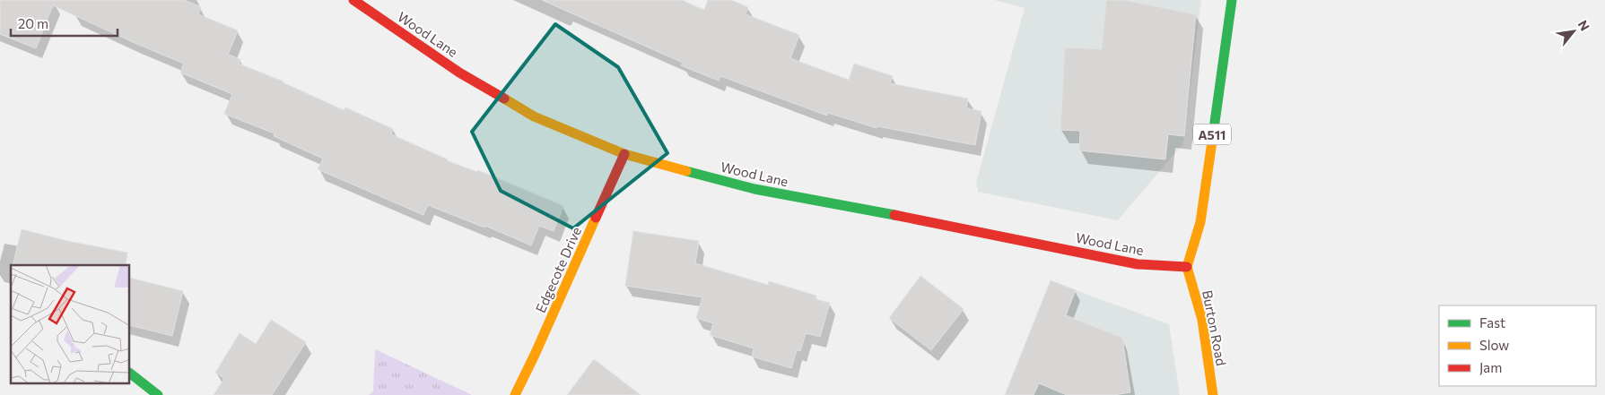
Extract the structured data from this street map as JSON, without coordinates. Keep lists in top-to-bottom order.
{
  "streets": {
    "main road": [
      "Wood Lane",
      "A511",
      "Edgecote Drive",
      "Burton Road"
    ]
  },
  "crossings": [
    ["Wood Lane", "A511"],
    ["Wood Lane", "Edgecote Drive"],
    ["Wood Lane", "Burton Road"],
    ["A511", "Burton Road"]
  ],
  "legend": ["Fast", "Slow", "Jam"],
  "scale_bar": "20 m",
  "north": "top right"
}
